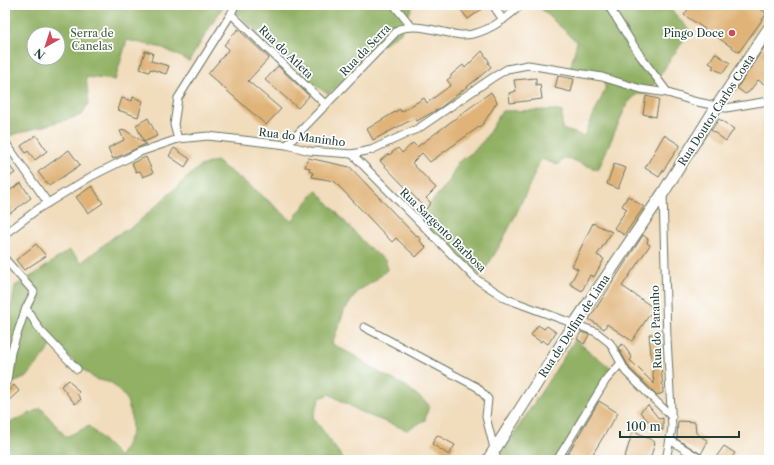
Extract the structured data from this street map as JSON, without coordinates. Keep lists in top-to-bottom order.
{
  "streets": {
    "main road": ["Rua Doutor Carlos Costa", "Rua de Delfim de Lima"],
    "street": [
      "Rua da Serra",
      "Rua do Atleta",
      "Rua do Maninho",
      "Rua Sargento Barbosa",
      "Rua do Paranho"
    ]
  },
  "crossings": [
    ["Rua da Serra", "Rua do Atleta"],
    ["Rua da Serra", "Rua do Maninho"],
    ["Rua Doutor Carlos Costa", "Rua do Maninho"],
    ["Rua Doutor Carlos Costa", "Rua de Delfim de Lima"],
    ["Rua Doutor Carlos Costa", "Rua do Paranho"],
    ["Rua do Maninho", "Rua Sargento Barbosa"],
    ["Rua Sargento Barbosa", "Rua de Delfim de Lima"],
    ["Rua Sargento Barbosa", "Rua do Paranho"],
    ["Rua de Delfim de Lima", "Rua do Paranho"]
  ],
  "parks": ["Serra de Canelas"],
  "places": ["Pingo Doce"],
  "scale_bar": "100 m",
  "north": "bottom left"
}
